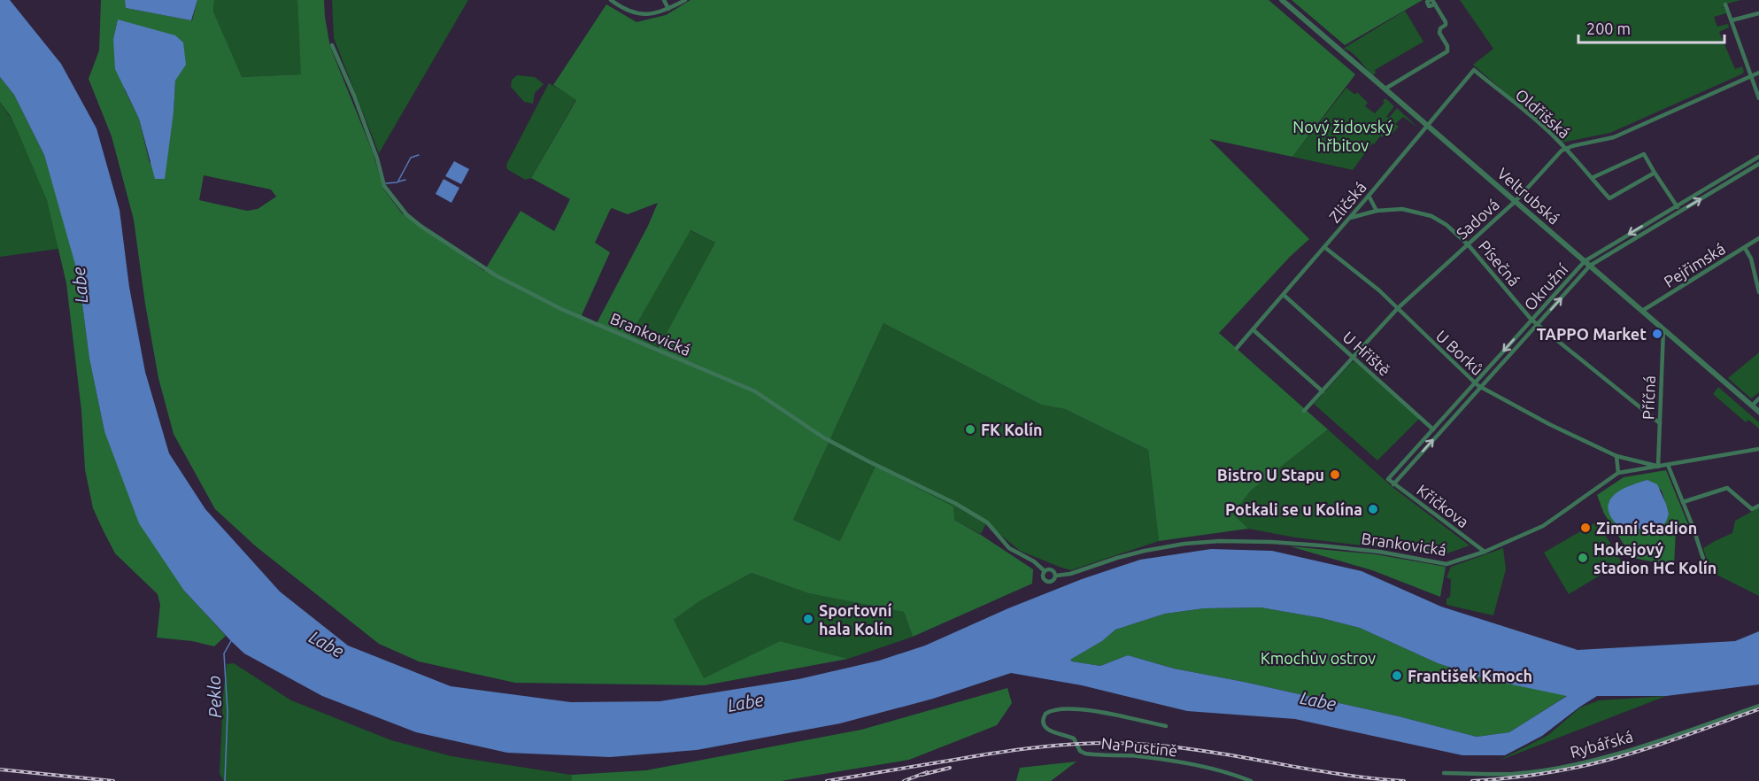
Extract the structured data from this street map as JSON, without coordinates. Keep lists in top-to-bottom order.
{
  "streets": {
    "street": [
      "Oldřišská",
      "Veltrubská",
      "Zličská",
      "Sadová",
      "Písečná",
      "Pejřimská",
      "Okružní",
      "Brankovická",
      "U Borků",
      "U Hřiště",
      "Příčná",
      "Křičkova",
      "Rybářská",
      "Na Pustině"
    ]
  },
  "crossings": [
    ["Oldřišská", "Zličská"],
    ["Oldřišská", "Sadová"],
    ["Veltrubská", "Zličská"],
    ["Veltrubská", "Sadová"],
    ["Veltrubská", "Pejřimská"],
    ["Veltrubská", "Okružní"],
    ["Veltrubská", "Příčná"],
    ["Zličská", "Písečná"],
    ["Zličská", "U Borků"],
    ["Zličská", "U Hřiště"],
    ["Sadová", "Písečná"],
    ["Sadová", "U Borků"],
    ["Sadová", "U Hřiště"],
    ["Písečná", "Okružní"],
    ["Písečná", "Příčná"],
    ["Okružní", "U Borků"],
    ["Okružní", "U Hřiště"],
    ["Okružní", "Křičkova"],
    ["Brankovická", "U Borků"],
    ["Brankovická", "Příčná"],
    ["Brankovická", "Křičkova"],
    ["U Borků", "Příčná"]
  ],
  "water": ["Labe", "Peklo"],
  "parks": ["Nový židovský hřbitov", "Kmochův ostrov"],
  "places": [
    "TAPPO Market",
    "FK Kolín",
    "Bistro U Stapu",
    "Potkali se u Kolína",
    "Zimní stadion",
    "Hokejový stadion HC Kolín",
    "Sportovní hala Kolín",
    "František Kmoch"
  ],
  "scale_bar": "200 m"
}
